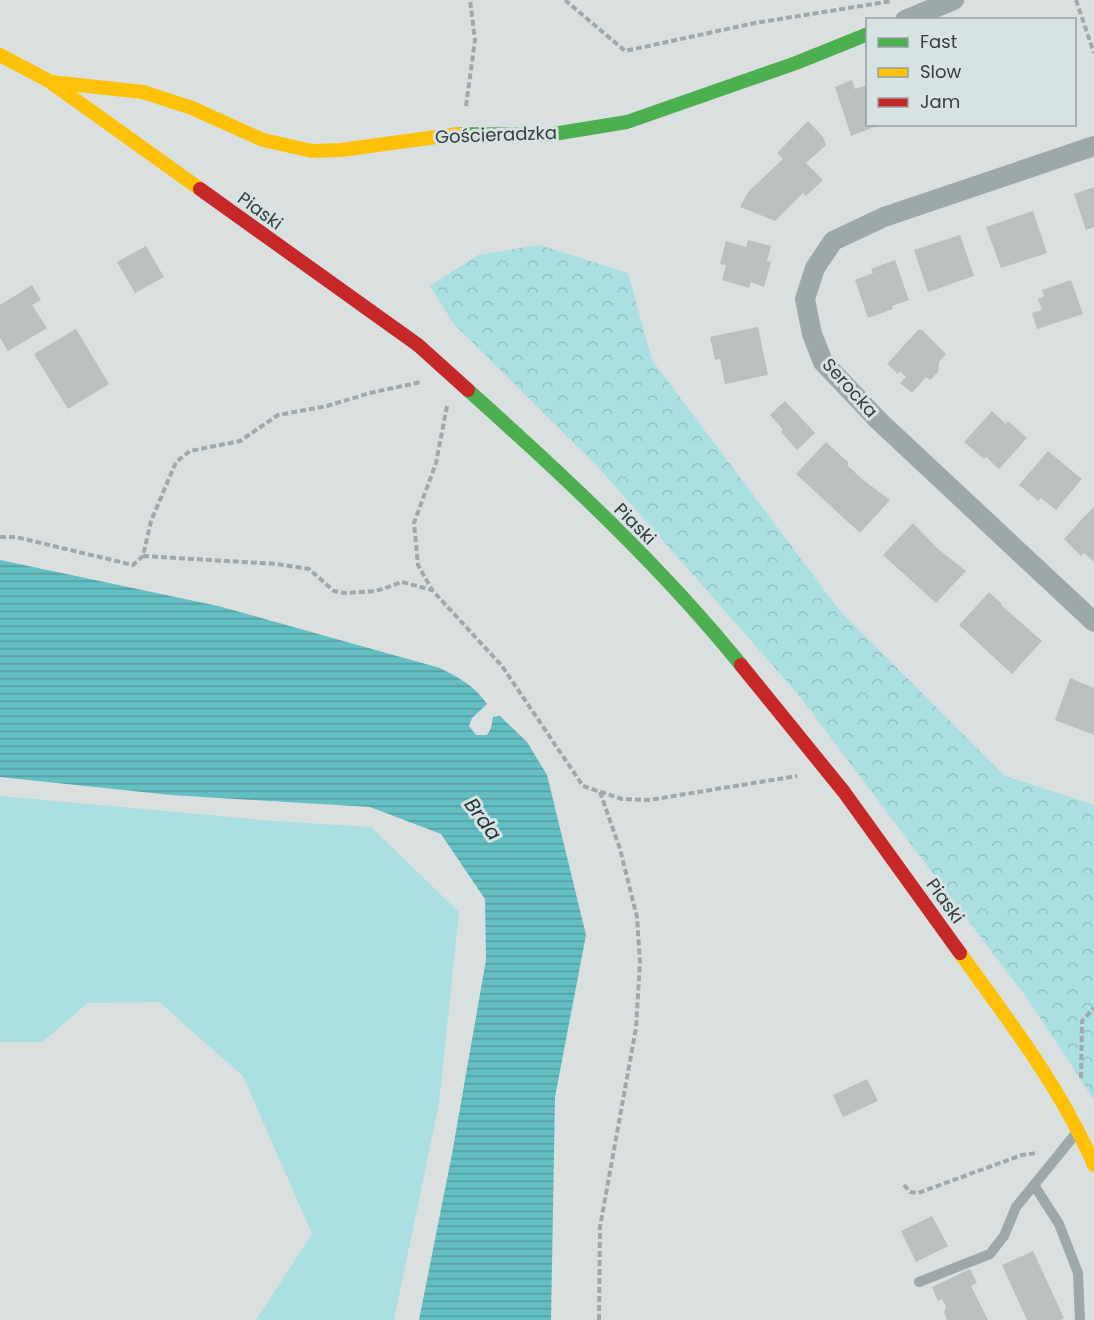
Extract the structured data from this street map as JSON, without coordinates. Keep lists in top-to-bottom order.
{
  "streets": {
    "street": ["Gościeradzka", "Piaski", "Serocka"]
  },
  "crossings": [
    ["Gościeradzka", "Piaski"]
  ],
  "water": ["Brda"],
  "legend": ["Fast", "Slow", "Jam"]
}
